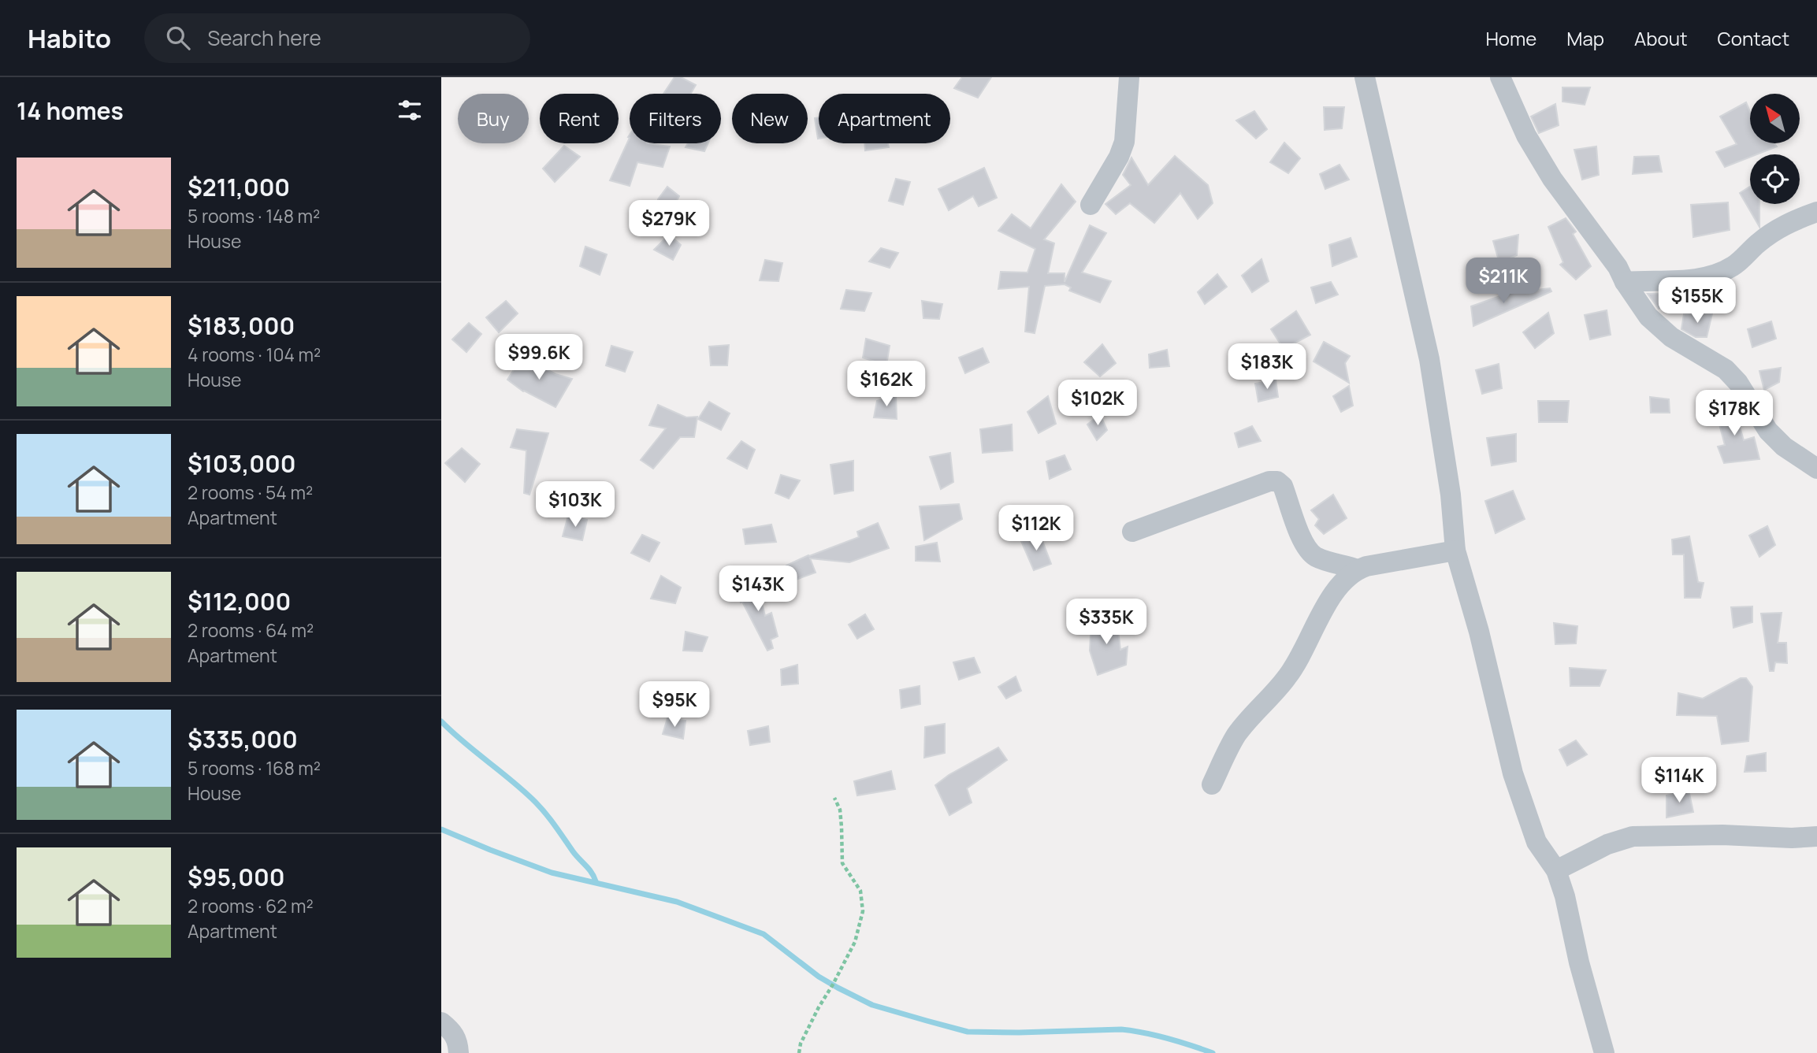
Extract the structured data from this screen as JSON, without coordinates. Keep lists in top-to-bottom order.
{
  "north": "top left",
  "page": {
    "header": "Habito",
    "search": "Search here",
    "nav": [
      "Home",
      "Map",
      "About",
      "Contact"
    ],
    "heading": "14 homes",
    "chip": [
      "Buy",
      "Rent",
      "Filters",
      "New",
      "Apartment"
    ],
    "list": [
      {
        "name": "$211,000",
        "note": "5 rooms · 148 m² · House"
      },
      {
        "name": "$183,000",
        "note": "4 rooms · 104 m² · House"
      },
      {
        "name": "$103,000",
        "note": "2 rooms · 54 m² · Apartment"
      },
      {
        "name": "$112,000",
        "note": "2 rooms · 64 m² · Apartment"
      },
      {
        "name": "$335,000",
        "note": "5 rooms · 168 m² · House"
      },
      {
        "name": "$95,000",
        "note": "2 rooms · 62 m² · Apartment"
      }
    ],
    "price": [
      "$279K",
      "$211K",
      "$155K",
      "$99.6K",
      "$183K",
      "$162K",
      "$102K",
      "$178K",
      "$103K",
      "$112K",
      "$143K",
      "$335K",
      "$95K",
      "$114K"
    ]
  }
}
